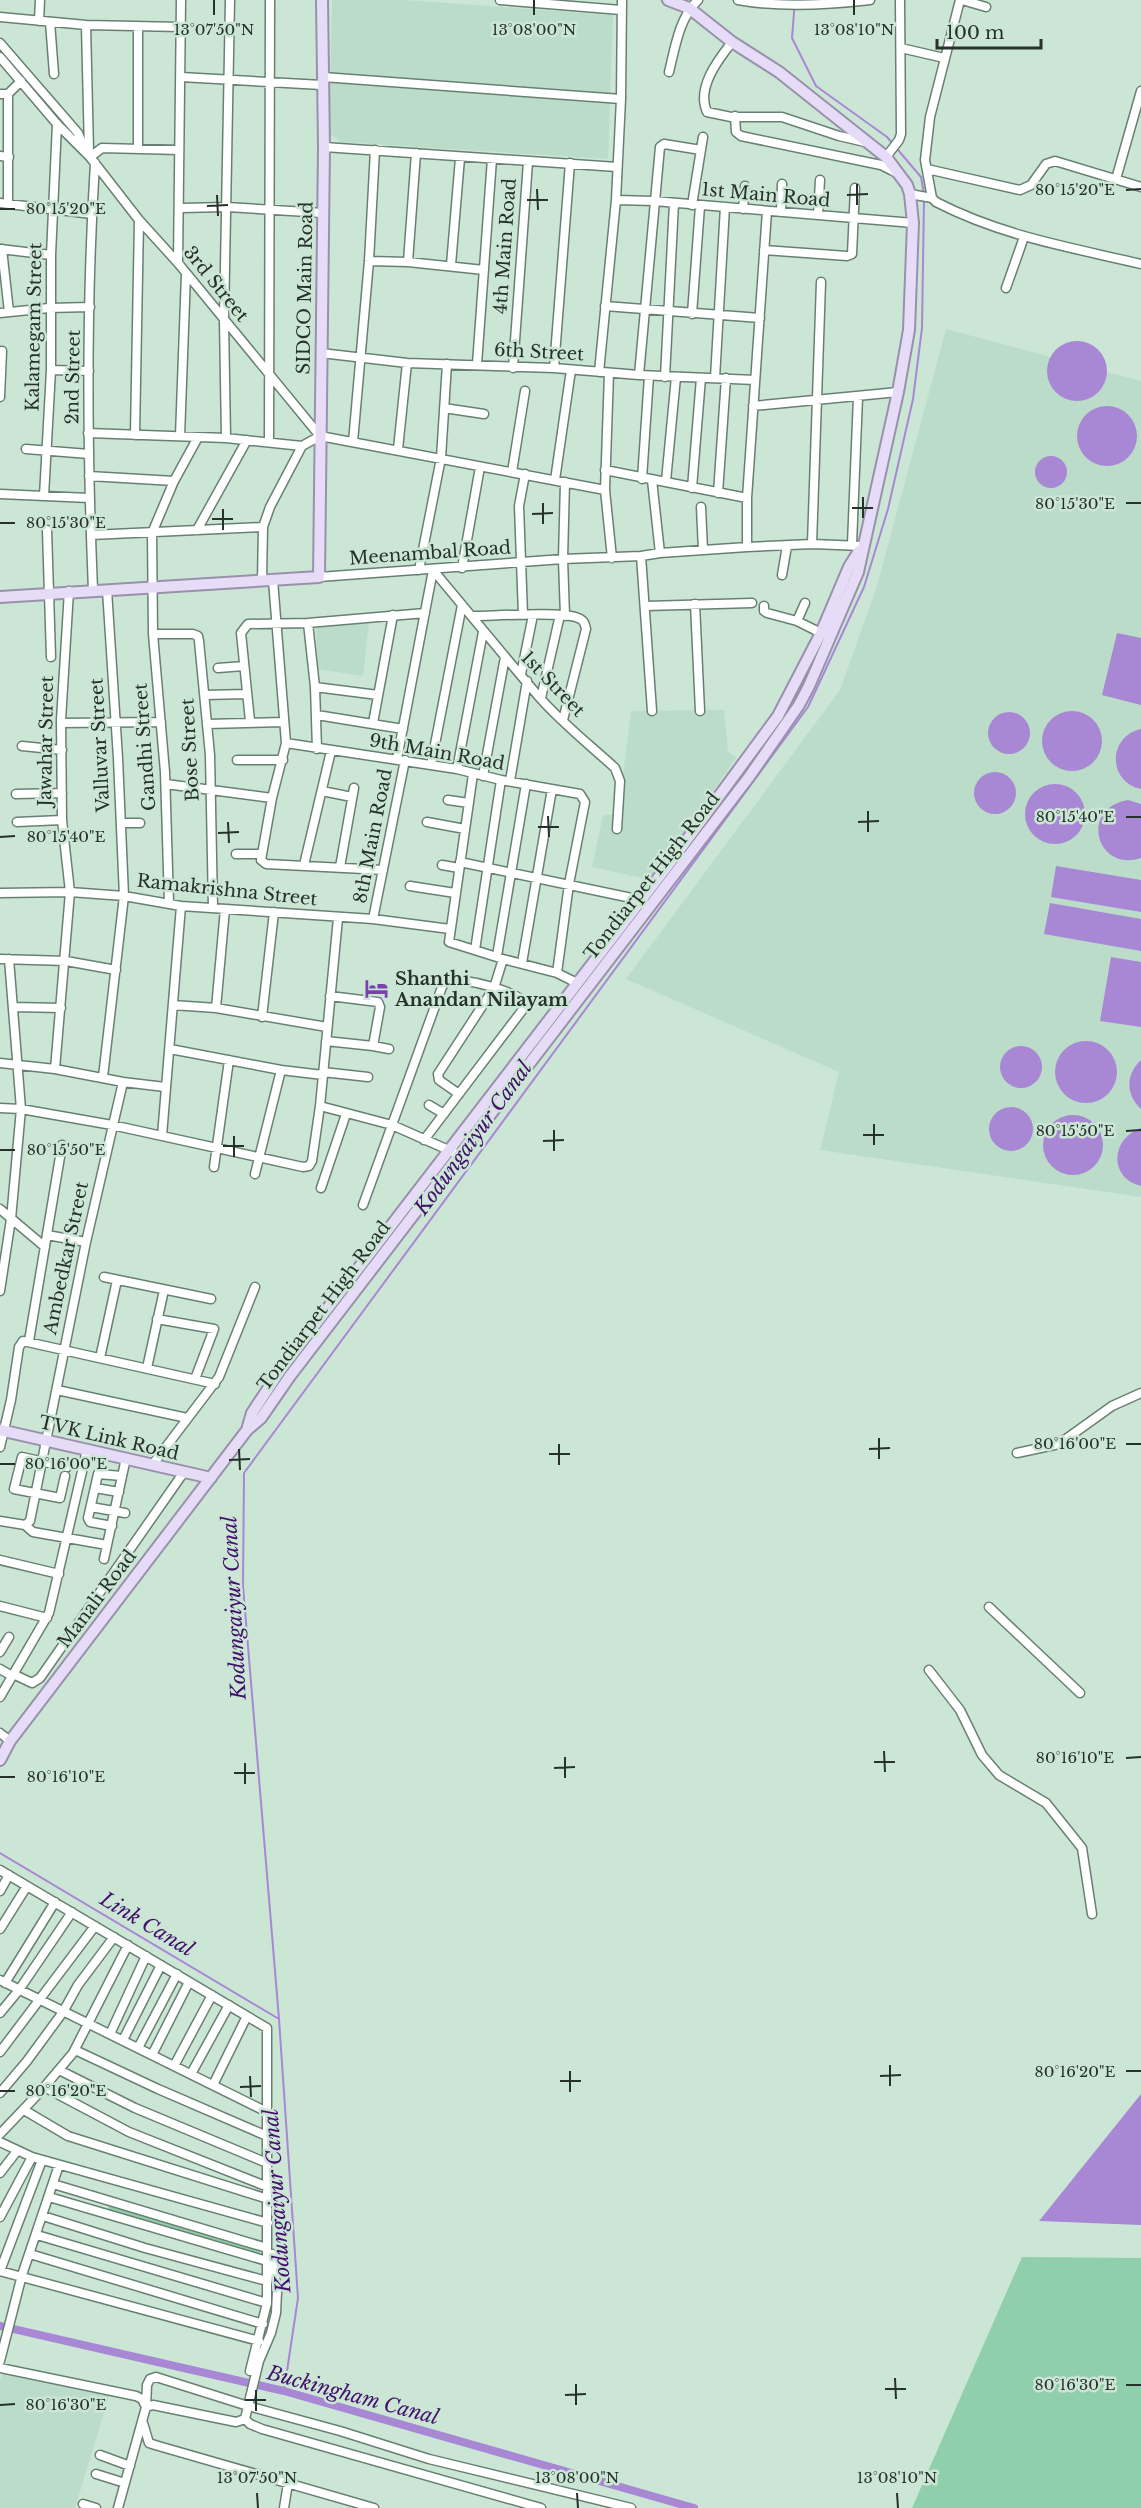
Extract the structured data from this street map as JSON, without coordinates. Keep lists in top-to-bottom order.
{
  "streets": {
    "main road": [
      "SIDCO Main Road",
      "Meenambal Road",
      "Tondiarpet High Road",
      "TVK Link Road",
      "Manali Road"
    ],
    "street": [
      "1st Main Road",
      "4th Main Road",
      "3rd Street",
      "Kalamegam Street",
      "6th Street",
      "2nd Street",
      "1st Street",
      "Jawahar Street",
      "Valluvar Street",
      "Gandhi Street",
      "Bose Street",
      "9th Main Road",
      "8th Main Road",
      "Ramakrishna Street",
      "Ambedkar Street"
    ]
  },
  "crossings": [
    ["1st Main Road", "Tondiarpet High Road"],
    ["4th Main Road", "6th Street"],
    ["3rd Street", "SIDCO Main Road"],
    ["3rd Street", "Kalamegam Street"],
    ["3rd Street", "2nd Street"],
    ["SIDCO Main Road", "6th Street"],
    ["SIDCO Main Road", "Meenambal Road"],
    ["2nd Street", "Meenambal Road"],
    ["Meenambal Road", "1st Street"],
    ["Meenambal Road", "Jawahar Street"],
    ["Meenambal Road", "Valluvar Street"],
    ["Meenambal Road", "Gandhi Street"],
    ["Meenambal Road", "8th Main Road"],
    ["Meenambal Road", "Tondiarpet High Road"],
    ["1st Street", "8th Main Road"],
    ["Jawahar Street", "Ramakrishna Street"],
    ["Valluvar Street", "Ramakrishna Street"],
    ["Gandhi Street", "Bose Street"],
    ["Gandhi Street", "Ramakrishna Street"],
    ["Bose Street", "Ramakrishna Street"],
    ["9th Main Road", "8th Main Road"],
    ["8th Main Road", "Ramakrishna Street"],
    ["Tondiarpet High Road", "TVK Link Road"],
    ["Tondiarpet High Road", "Manali Road"],
    ["Ambedkar Street", "TVK Link Road"],
    ["TVK Link Road", "Manali Road"]
  ],
  "water": ["Kodungaiyur Canal", "Link Canal", "Buckingham Canal"],
  "places": {
    "hotel": ["Shanthi Anandan Nilayam"]
  },
  "scale_bar": "100 m",
  "coordinates": [
    "13°07'50\"N",
    "13°08'00\"N",
    "13°08'10\"N",
    "80°15'20\"E",
    "80°15'30\"E",
    "80°15'40\"E",
    "80°15'50\"E",
    "80°16'00\"E",
    "80°16'10\"E",
    "80°16'20\"E",
    "80°16'30\"E"
  ]
}
